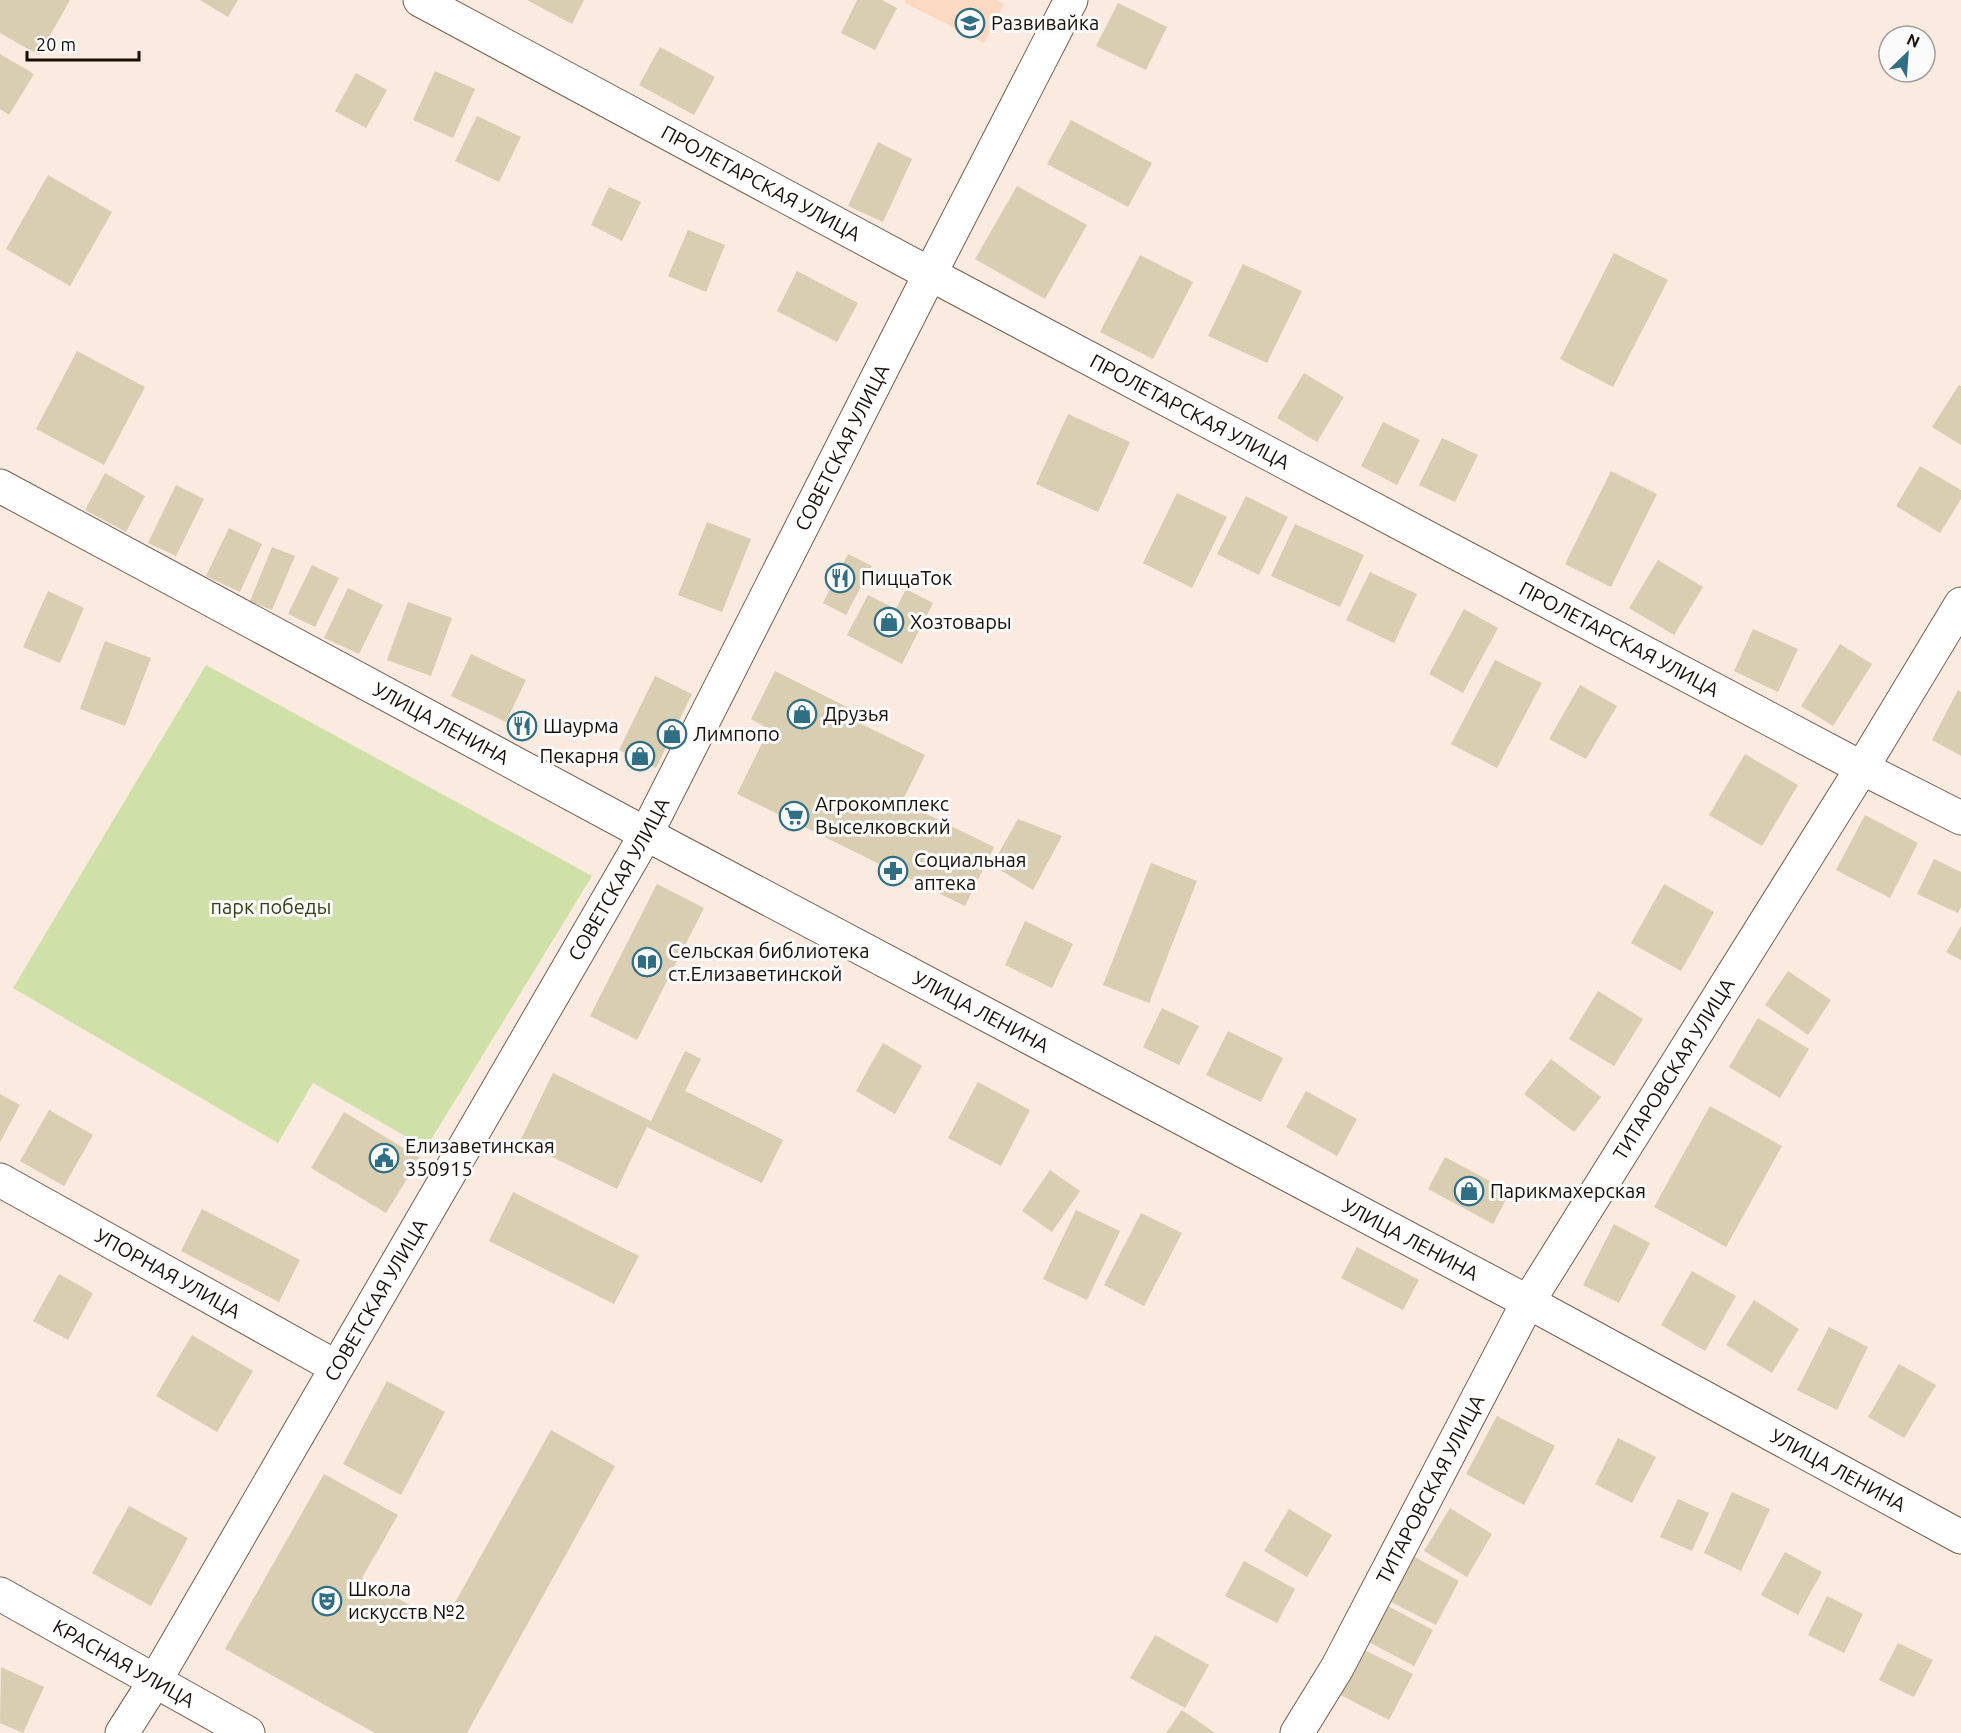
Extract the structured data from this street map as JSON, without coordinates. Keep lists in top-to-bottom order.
{
  "streets": {
    "street": [
      "ПРОЛЕТАРСКАЯ УЛИЦА",
      "СОВЕТСКАЯ УЛИЦА",
      "УЛИЦА ЛЕНИНА",
      "ТИТАРОВСКАЯ УЛИЦА",
      "УПОРНАЯ УЛИЦА",
      "КРАСНАЯ УЛИЦА"
    ]
  },
  "crossings": [
    ["ПРОЛЕТАРСКАЯ УЛИЦА", "СОВЕТСКАЯ УЛИЦА"],
    ["ПРОЛЕТАРСКАЯ УЛИЦА", "ТИТАРОВСКАЯ УЛИЦА"],
    ["СОВЕТСКАЯ УЛИЦА", "УЛИЦА ЛЕНИНА"],
    ["СОВЕТСКАЯ УЛИЦА", "УПОРНАЯ УЛИЦА"],
    ["СОВЕТСКАЯ УЛИЦА", "КРАСНАЯ УЛИЦА"],
    ["УЛИЦА ЛЕНИНА", "ТИТАРОВСКАЯ УЛИЦА"]
  ],
  "parks": ["парк победы"],
  "places": {
    "school or university": ["Развивайка"],
    "restaurant": ["ПиццаТок", "Шаурма"],
    "shop": [
      "Хозтовары",
      "Друзья",
      "Лимпопо",
      "Пекарня",
      "Парикмахерская"
    ],
    "supermarket": ["Агрокомплекс Выселковский"],
    "pharmacy": ["Социальная аптека"],
    "library": ["Сельская библиотека ст.Елизаветинской"],
    "public building": ["Елизаветинская 350915"],
    "theatre": ["Школа искусств №2"]
  },
  "scale_bar": "20 m",
  "north": "top right"
}
